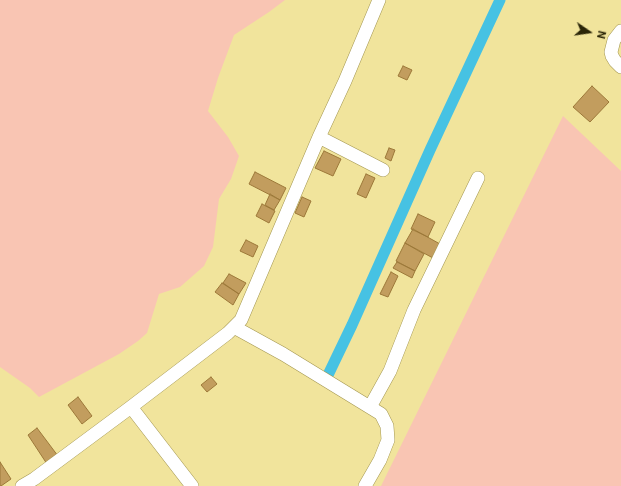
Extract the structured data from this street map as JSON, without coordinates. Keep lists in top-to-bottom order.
{
  "north": "right"
}
